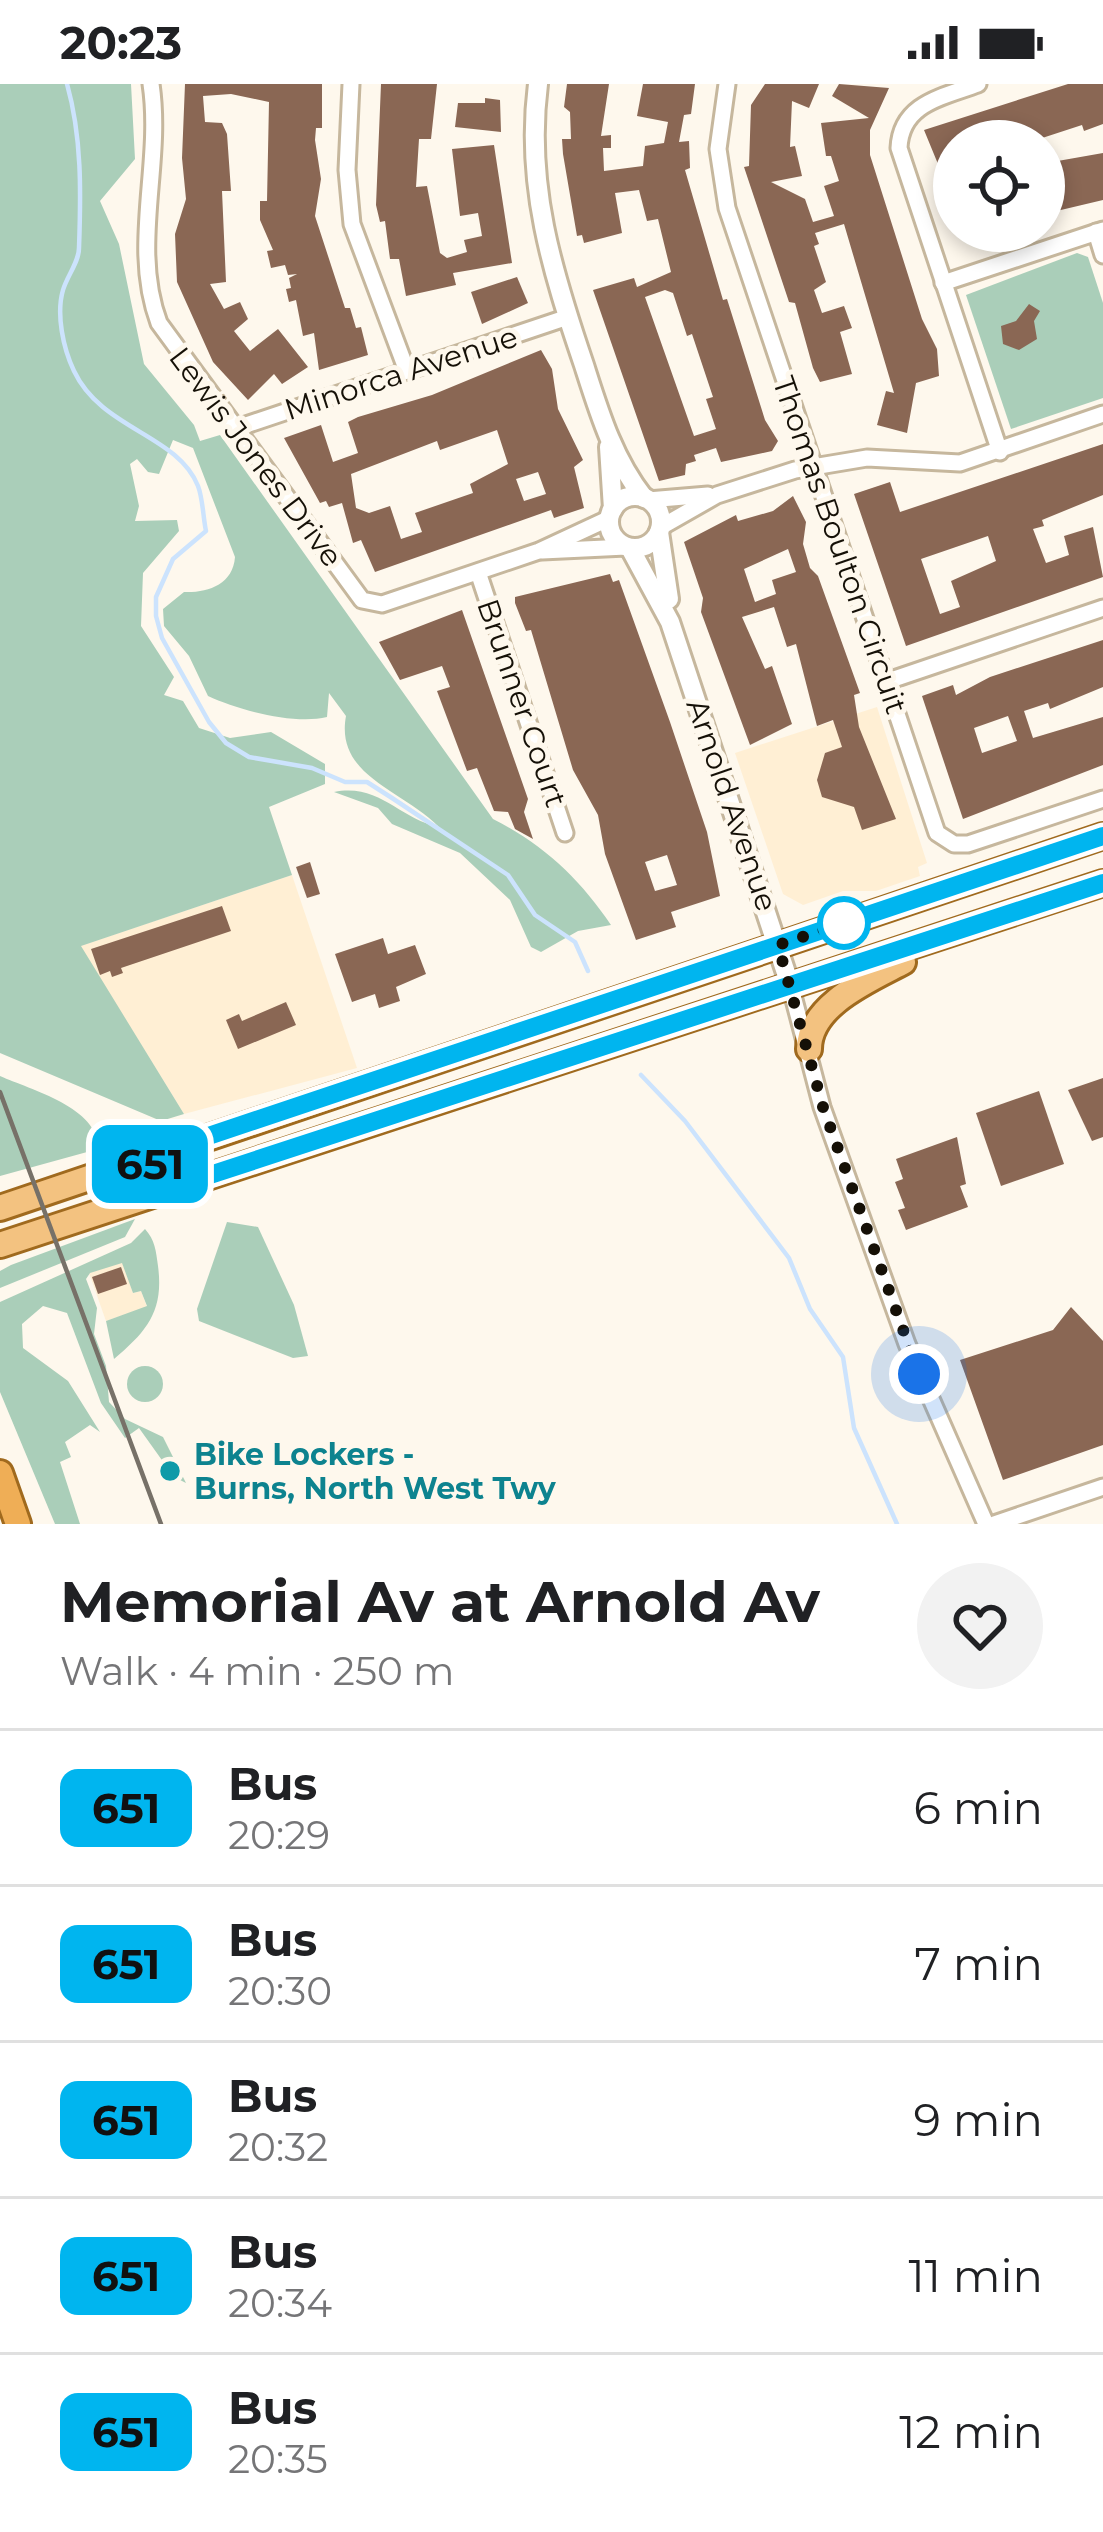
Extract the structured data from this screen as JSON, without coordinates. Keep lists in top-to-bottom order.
{
  "streets": {
    "street": [
      "Minorca Avenue",
      "Lewis Jones Drive",
      "Thomas Boulton Circuit",
      "Brunner Court",
      "Arnold Avenue"
    ]
  },
  "crossings": [
    ["Minorca Avenue", "Lewis Jones Drive"],
    ["Lewis Jones Drive", "Brunner Court"]
  ],
  "places": ["Bike Lockers - Burns, North West Twy"],
  "lines": ["bus line 651"],
  "page": {
    "status": "20:23",
    "on_map": "651",
    "heading": ["Memorial Av at Arnold Av", "Walk · 4 min · 250 m"],
    "list": [
      {
        "mark": "651",
        "name": "Bus",
        "note": "20:29",
        "value": "6 min"
      },
      {
        "mark": "651",
        "name": "Bus",
        "note": "20:30",
        "value": "7 min"
      },
      {
        "mark": "651",
        "name": "Bus",
        "note": "20:32",
        "value": "9 min"
      },
      {
        "mark": "651",
        "name": "Bus",
        "note": "20:34",
        "value": "11 min"
      },
      {
        "mark": "651",
        "name": "Bus",
        "note": "20:35",
        "value": "12 min"
      }
    ]
  }
}
